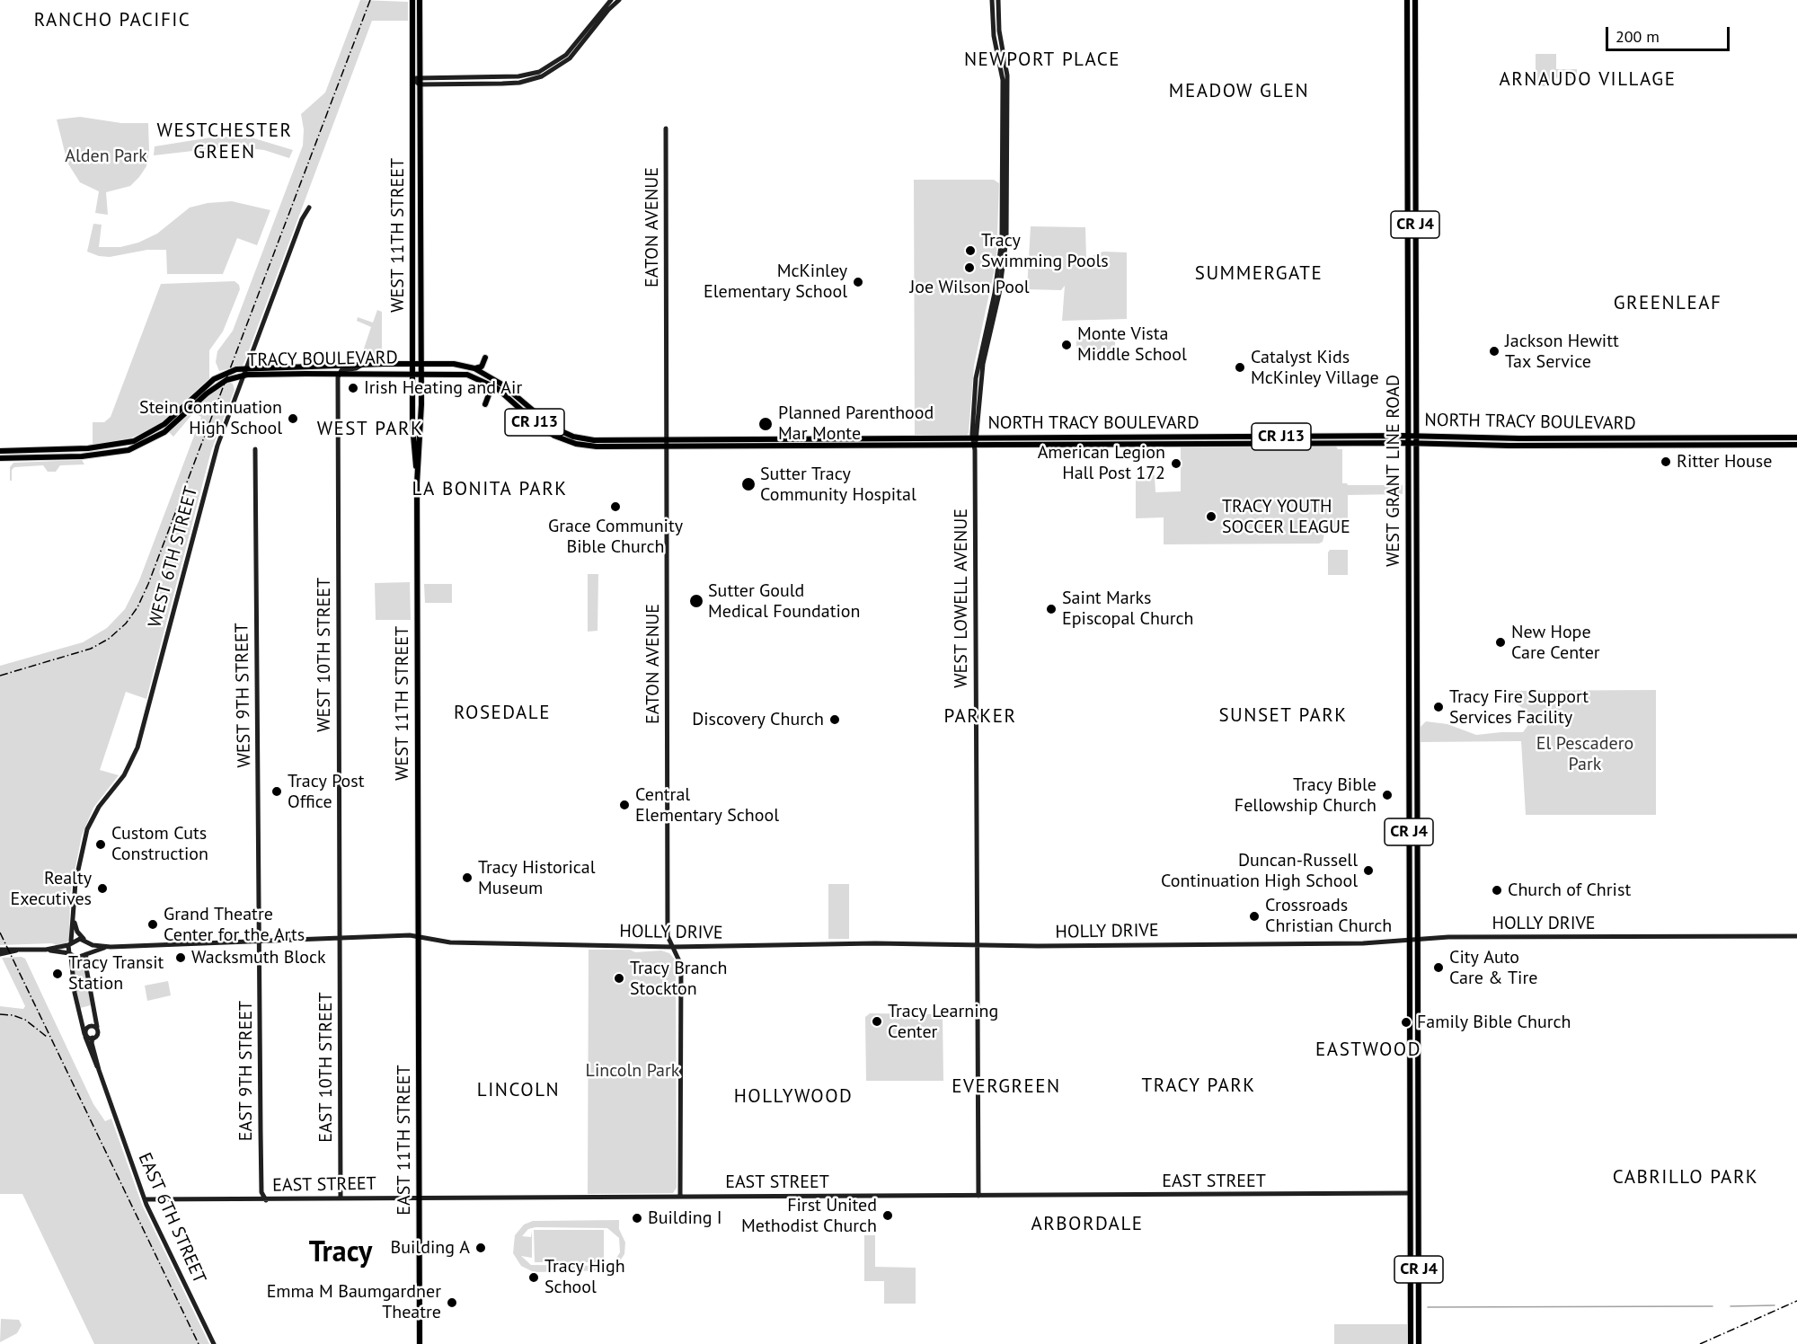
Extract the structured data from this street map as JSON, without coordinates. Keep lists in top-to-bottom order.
{
  "streets": {
    "main road": [
      "CR J4",
      "WEST 11TH STREET",
      "TRACY BOULEVARD",
      "CR J13",
      "NORTH TRACY BOULEVARD",
      "WEST GRANT LINE ROAD",
      "EAST 11TH STREET"
    ],
    "street": [
      "EATON AVENUE",
      "WEST 6TH STREET",
      "WEST LOWELL AVENUE",
      "WEST 10TH STREET",
      "WEST 9TH STREET",
      "HOLLY DRIVE",
      "EAST 10TH STREET",
      "EAST 9TH STREET",
      "EAST STREET",
      "EAST 6TH STREET"
    ]
  },
  "crossings": [
    ["CR J4", "WEST GRANT LINE ROAD"],
    ["CR J4", "HOLLY DRIVE"],
    ["CR J4", "EAST STREET"],
    ["EATON AVENUE", "NORTH TRACY BOULEVARD"],
    ["EATON AVENUE", "HOLLY DRIVE"],
    ["EATON AVENUE", "EAST STREET"],
    ["WEST 11TH STREET", "TRACY BOULEVARD"],
    ["WEST 11TH STREET", "NORTH TRACY BOULEVARD"],
    ["WEST 11TH STREET", "HOLLY DRIVE"],
    ["WEST 11TH STREET", "EAST 11TH STREET"],
    ["TRACY BOULEVARD", "NORTH TRACY BOULEVARD"],
    ["TRACY BOULEVARD", "WEST 6TH STREET"],
    ["TRACY BOULEVARD", "WEST 10TH STREET"],
    ["NORTH TRACY BOULEVARD", "WEST GRANT LINE ROAD"],
    ["NORTH TRACY BOULEVARD", "WEST LOWELL AVENUE"],
    ["WEST GRANT LINE ROAD", "HOLLY DRIVE"],
    ["WEST 6TH STREET", "EAST 6TH STREET"],
    ["WEST LOWELL AVENUE", "HOLLY DRIVE"],
    ["WEST LOWELL AVENUE", "EAST STREET"],
    ["WEST 10TH STREET", "HOLLY DRIVE"],
    ["WEST 10TH STREET", "EAST 10TH STREET"],
    ["WEST 9TH STREET", "HOLLY DRIVE"],
    ["WEST 9TH STREET", "EAST 9TH STREET"],
    ["HOLLY DRIVE", "EAST 10TH STREET"],
    ["HOLLY DRIVE", "EAST 9TH STREET"],
    ["HOLLY DRIVE", "EAST 11TH STREET"],
    ["EAST 10TH STREET", "EAST STREET"],
    ["EAST 9TH STREET", "EAST STREET"],
    ["EAST 11TH STREET", "EAST STREET"],
    ["EAST STREET", "EAST 6TH STREET"]
  ],
  "districts": [
    "RANCHO PACIFIC",
    "NEWPORT PLACE",
    "ARNAUDO VILLAGE",
    "MEADOW GLEN",
    "WESTCHESTER GREEN",
    "SUMMERGATE",
    "GREENLEAF",
    "WEST PARK",
    "LA BONITA PARK",
    "ROSEDALE",
    "SUNSET PARK",
    "PARKER",
    "EASTWOOD",
    "TRACY PARK",
    "EVERGREEN",
    "LINCOLN",
    "HOLLYWOOD",
    "CABRILLO PARK",
    "ARBORDALE",
    "Tracy"
  ],
  "parks": ["Alden Park", "El Pescadero Park", "Lincoln Park"],
  "places": [
    "Tracy Swimming Pools",
    "Joe Wilson Pool",
    "McKinley Elementary School",
    "Monte Vista Middle School",
    "Jackson Hewitt Tax Service",
    "Catalyst Kids McKinley Village",
    "Irish Heating and Air",
    "Stein Continuation High School",
    "Planned Parenthood Mar Monte",
    "Ritter House",
    "American Legion Hall Post 172",
    "Sutter Tracy Community Hospital",
    "Grace Community Bible Church",
    "TRACY YOUTH SOCCER LEAGUE",
    "Sutter Gould Medical Foundation",
    "Saint Marks Episcopal Church",
    "New Hope Care Center",
    "Tracy Fire Support Services Facility",
    "Discovery Church",
    "Tracy Post Office",
    "Tracy Bible Fellowship Church",
    "Central Elementary School",
    "Custom Cuts Construction",
    "Duncan-Russell Continuation High School",
    "Tracy Historical Museum",
    "Realty Executives",
    "Church of Christ",
    "Crossroads Christian Church",
    "Grand Theatre Center for the Arts",
    "Wacksmuth Block",
    "City Auto Care & Tire",
    "Tracy Transit Station",
    "Tracy Branch Stockton",
    "Tracy Learning Center",
    "Family Bible Church",
    "First United Methodist Church",
    "Building I",
    "Building A",
    "Tracy High School",
    "Emma M Baumgardner Theatre"
  ],
  "scale_bar": "200 m"
}
